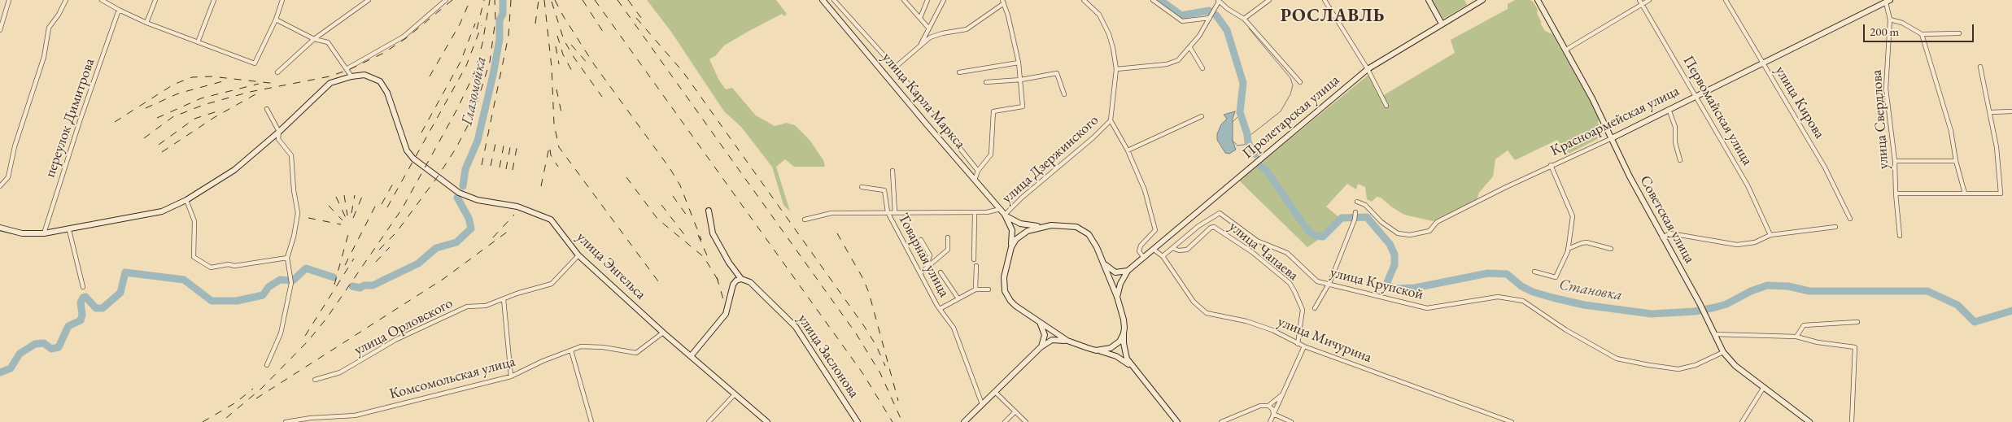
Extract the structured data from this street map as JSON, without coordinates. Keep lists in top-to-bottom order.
{
  "streets": {
    "main road": [
      "улица Карла Маркса",
      "Пролетарская улица",
      "Красноармейская улица",
      "Советская улица",
      "улица Энгельса",
      "улица Заслонова"
    ],
    "street": [
      "улица Кирова",
      "Первомайская улица",
      "переулок Димитрова",
      "улица Свердлова",
      "улица Дзержинского",
      "улица Чапаева",
      "Товарная улица",
      "улица Крупской",
      "улица Орловского",
      "улица Мичурина",
      "Комсомольская улица"
    ]
  },
  "crossings": [
    ["улица Карла Маркса", "Пролетарская улица"],
    ["улица Карла Маркса", "улица Дзержинского"],
    ["улица Карла Маркса", "Товарная улица"],
    ["улица Кирова", "Красноармейская улица"],
    ["Первомайская улица", "Красноармейская улица"],
    ["Пролетарская улица", "улица Мичурина"],
    ["улица Свердлова", "Красноармейская улица"],
    ["Красноармейская улица", "Советская улица"],
    ["Советская улица", "улица Крупской"],
    ["улица Чапаева", "улица Крупской"],
    ["улица Чапаева", "улица Мичурина"],
    ["улица Энгельса", "улица Орловского"],
    ["улица Энгельса", "Комсомольская улица"],
    ["улица Крупской", "улица Мичурина"]
  ],
  "districts": ["РОСЛАВЛЬ"],
  "water": ["Глазомойка", "Становка"],
  "scale_bar": "200 m"
}
